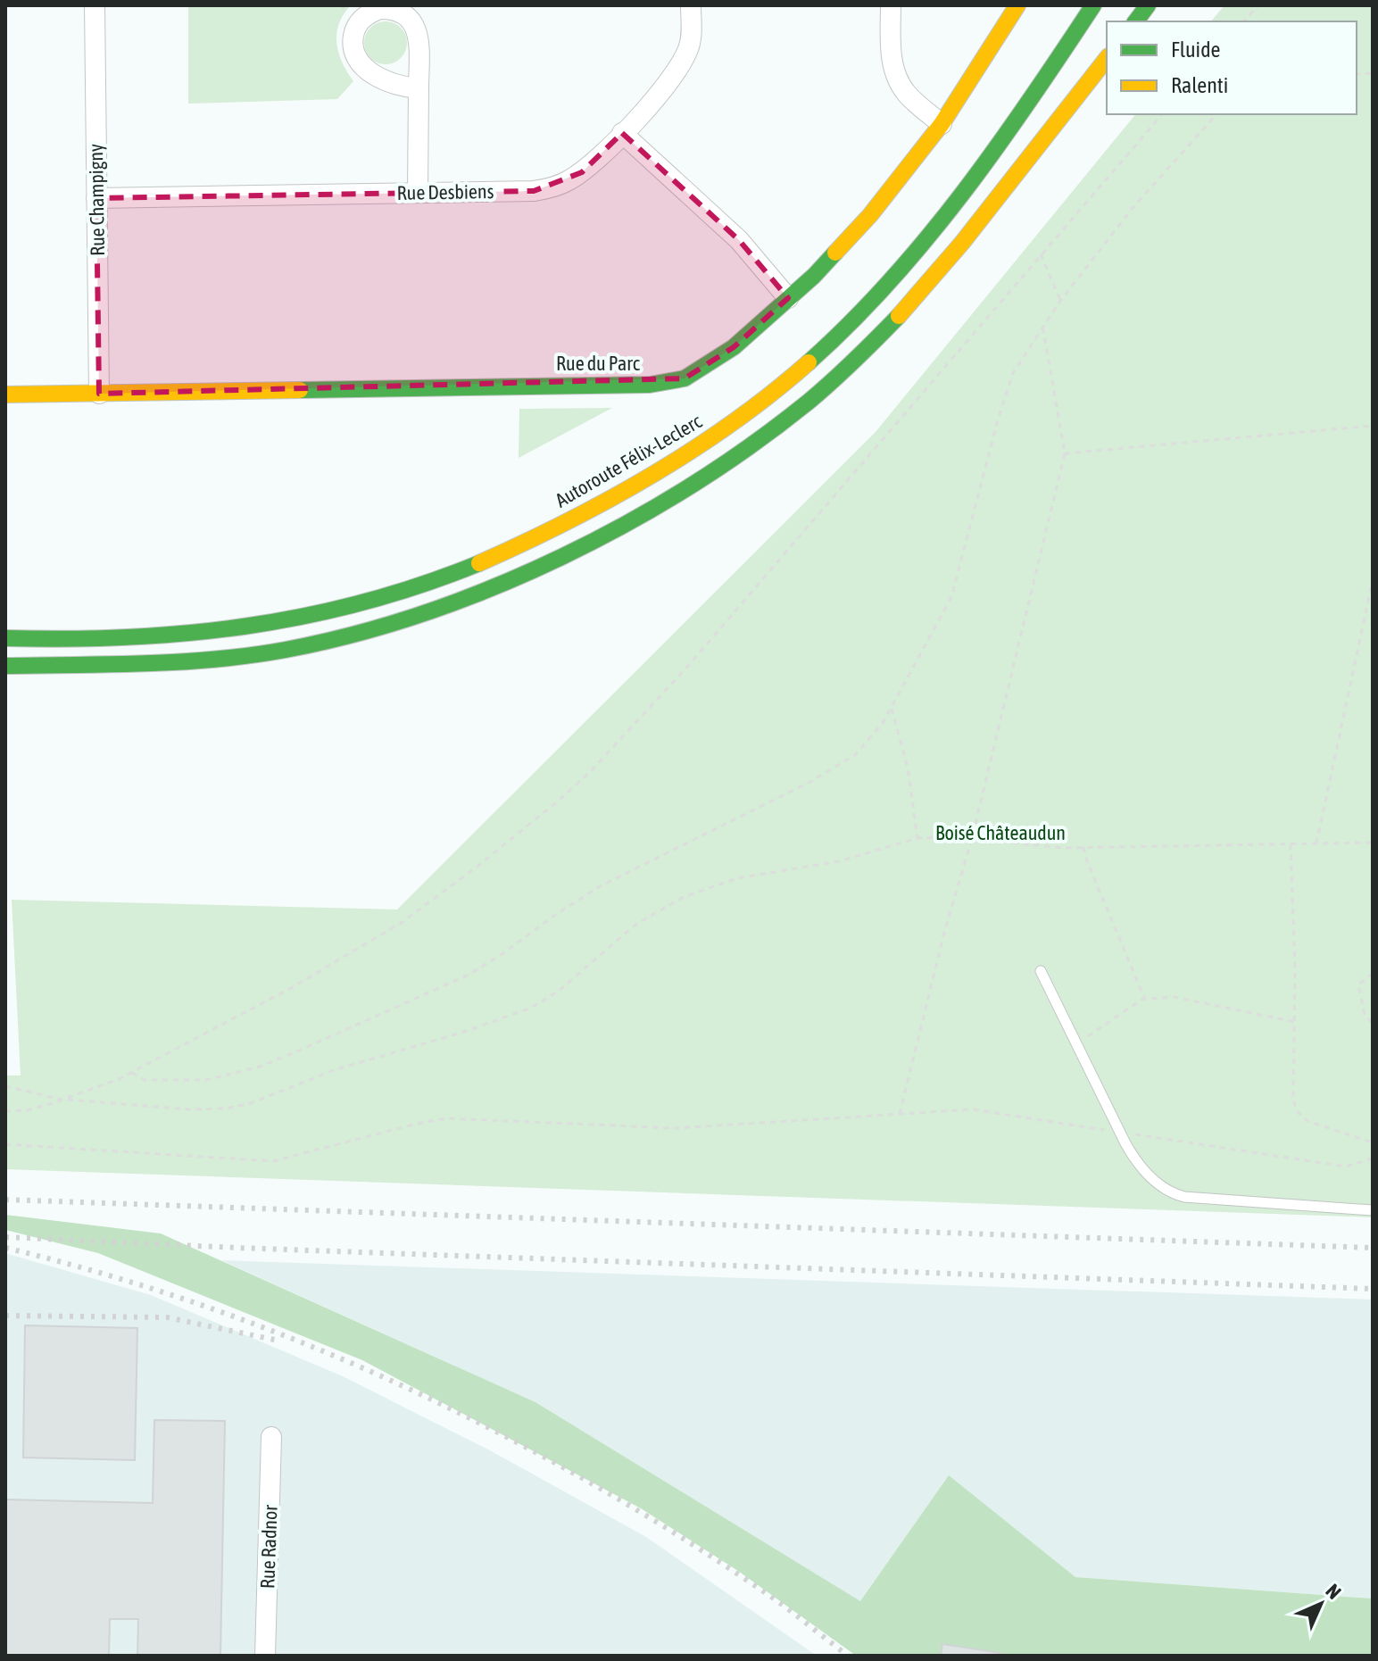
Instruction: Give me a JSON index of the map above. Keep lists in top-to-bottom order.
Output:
{
  "streets": {
    "main road": ["Rue du Parc", "Autoroute Félix-Leclerc"],
    "street": ["Rue Desbiens", "Rue Champigny", "Rue Radnor"]
  },
  "crossings": [
    ["Rue Desbiens", "Rue Champigny"],
    ["Rue Champigny", "Rue du Parc"]
  ],
  "parks": ["Boisé Châteaudun"],
  "legend": ["Fluide", "Ralenti"],
  "north": "top right"
}
